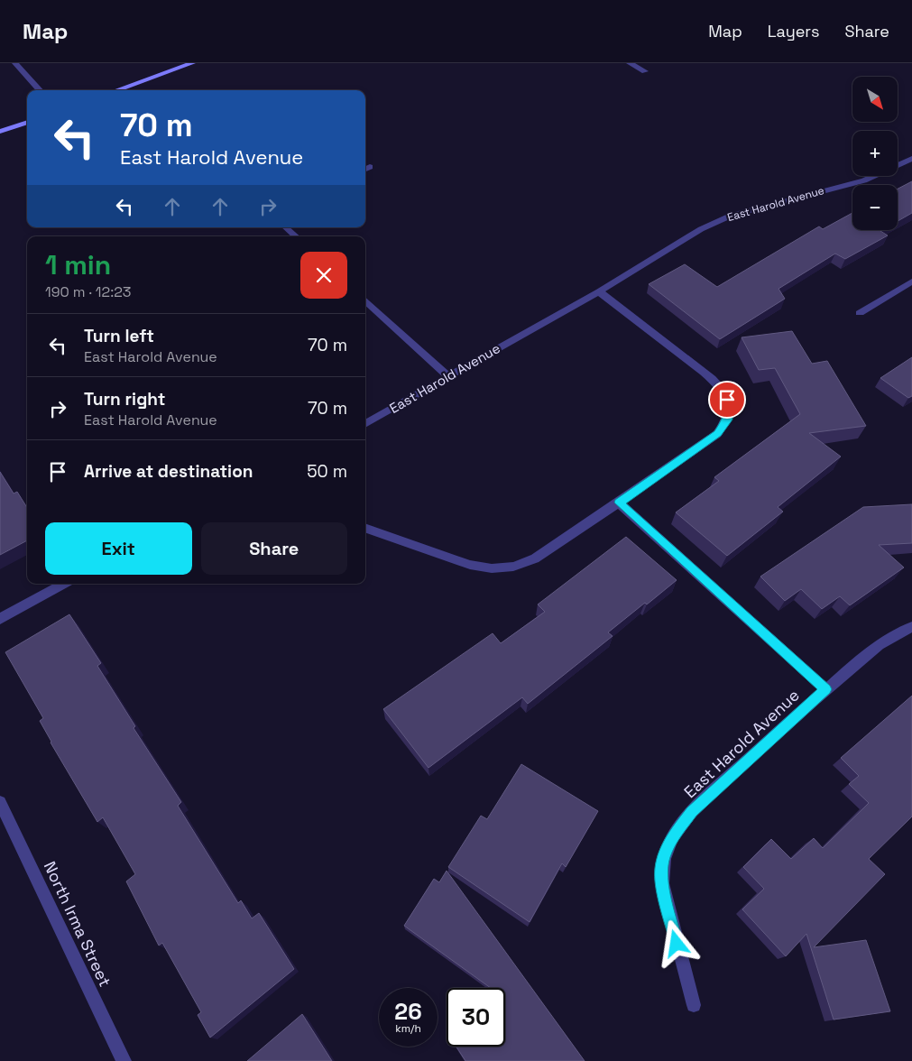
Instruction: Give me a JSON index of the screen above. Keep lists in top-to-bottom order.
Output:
{
  "streets": {
    "street": ["East Harold Avenue", "North Irma Street"]
  },
  "north": "bottom right",
  "page": {
    "header": "Map",
    "nav": ["Map", "Layers", "Share"],
    "map_buttons": ["+", "−"],
    "turn": ["70 m", "East Harold Avenue"],
    "heading": ["1 min", "190 m · 12:23"],
    "list": [
      {
        "name": "Turn left",
        "note": "East Harold Avenue",
        "value": "70 m"
      },
      {
        "name": "Turn right",
        "note": "East Harold Avenue",
        "value": "70 m"
      },
      {
        "name": "Arrive at destination",
        "value": "50 m"
      }
    ],
    "buttons": ["Exit", "Share"],
    "speed": "26 km/h",
    "limit": "30"
  }
}
